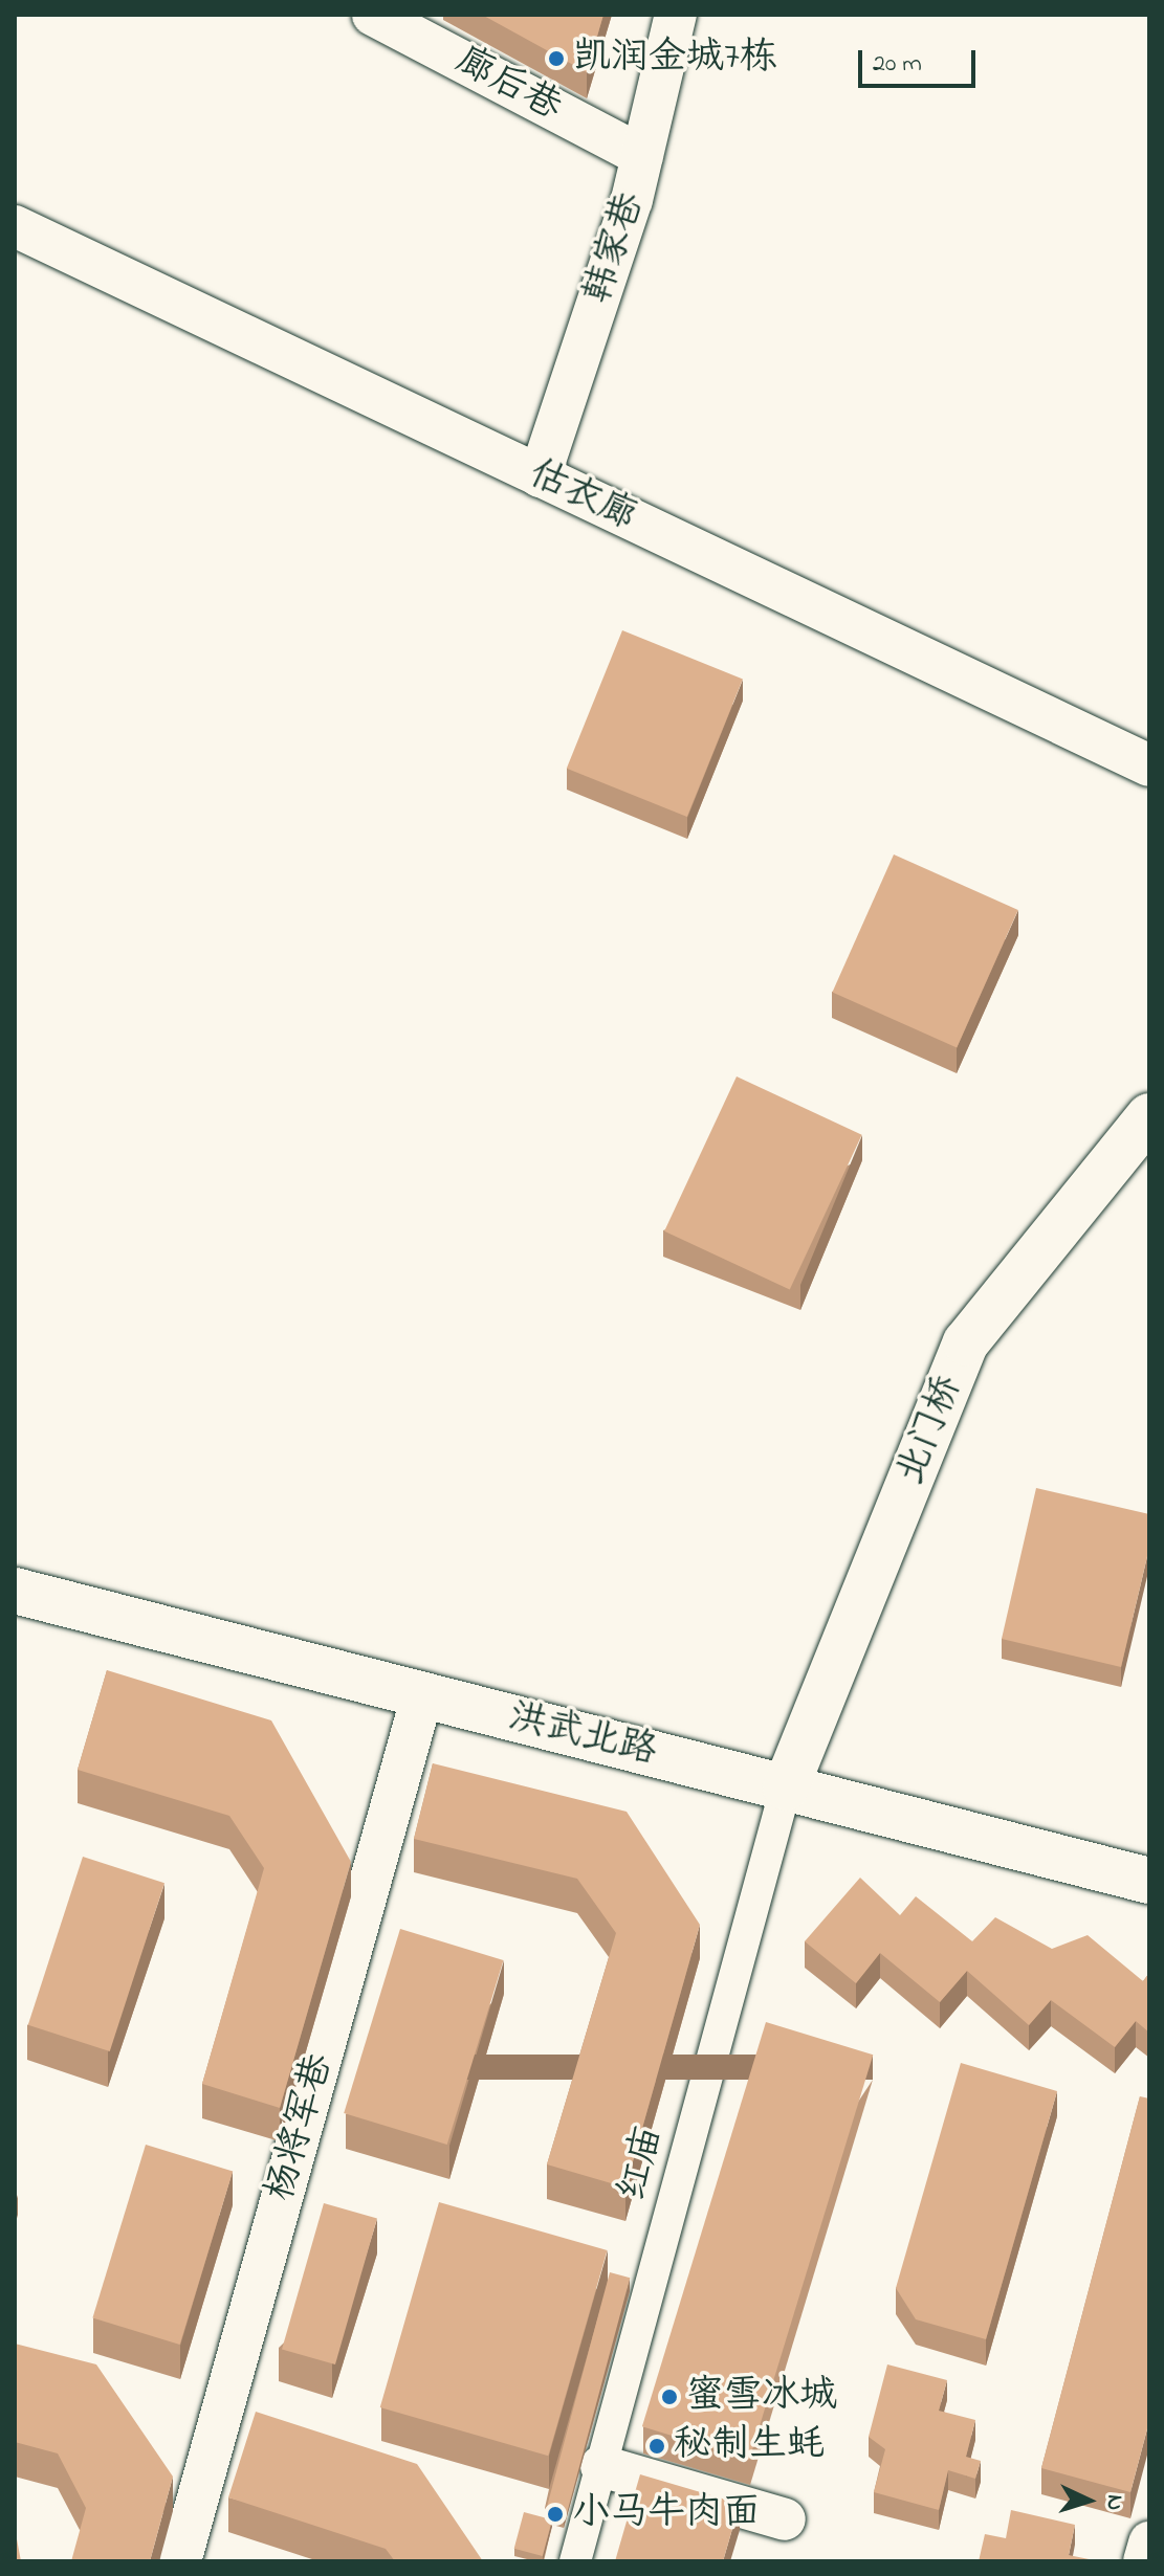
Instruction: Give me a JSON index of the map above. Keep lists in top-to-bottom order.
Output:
{
  "streets": {
    "main road": ["北门桥", "洪武北路"],
    "street": [
      "廊后巷",
      "韩家巷",
      "估衣廊",
      "杨将军巷",
      "红庙"
    ]
  },
  "crossings": [
    ["廊后巷", "韩家巷"],
    ["韩家巷", "估衣廊"],
    ["北门桥", "洪武北路"],
    ["北门桥", "红庙"],
    ["洪武北路", "杨将军巷"],
    ["洪武北路", "红庙"]
  ],
  "places": [
    "凯润金城7栋",
    "蜜雪冰城",
    "秘制生蚝",
    "小马牛肉面"
  ],
  "scale_bar": "20 m",
  "north": "right"
}
